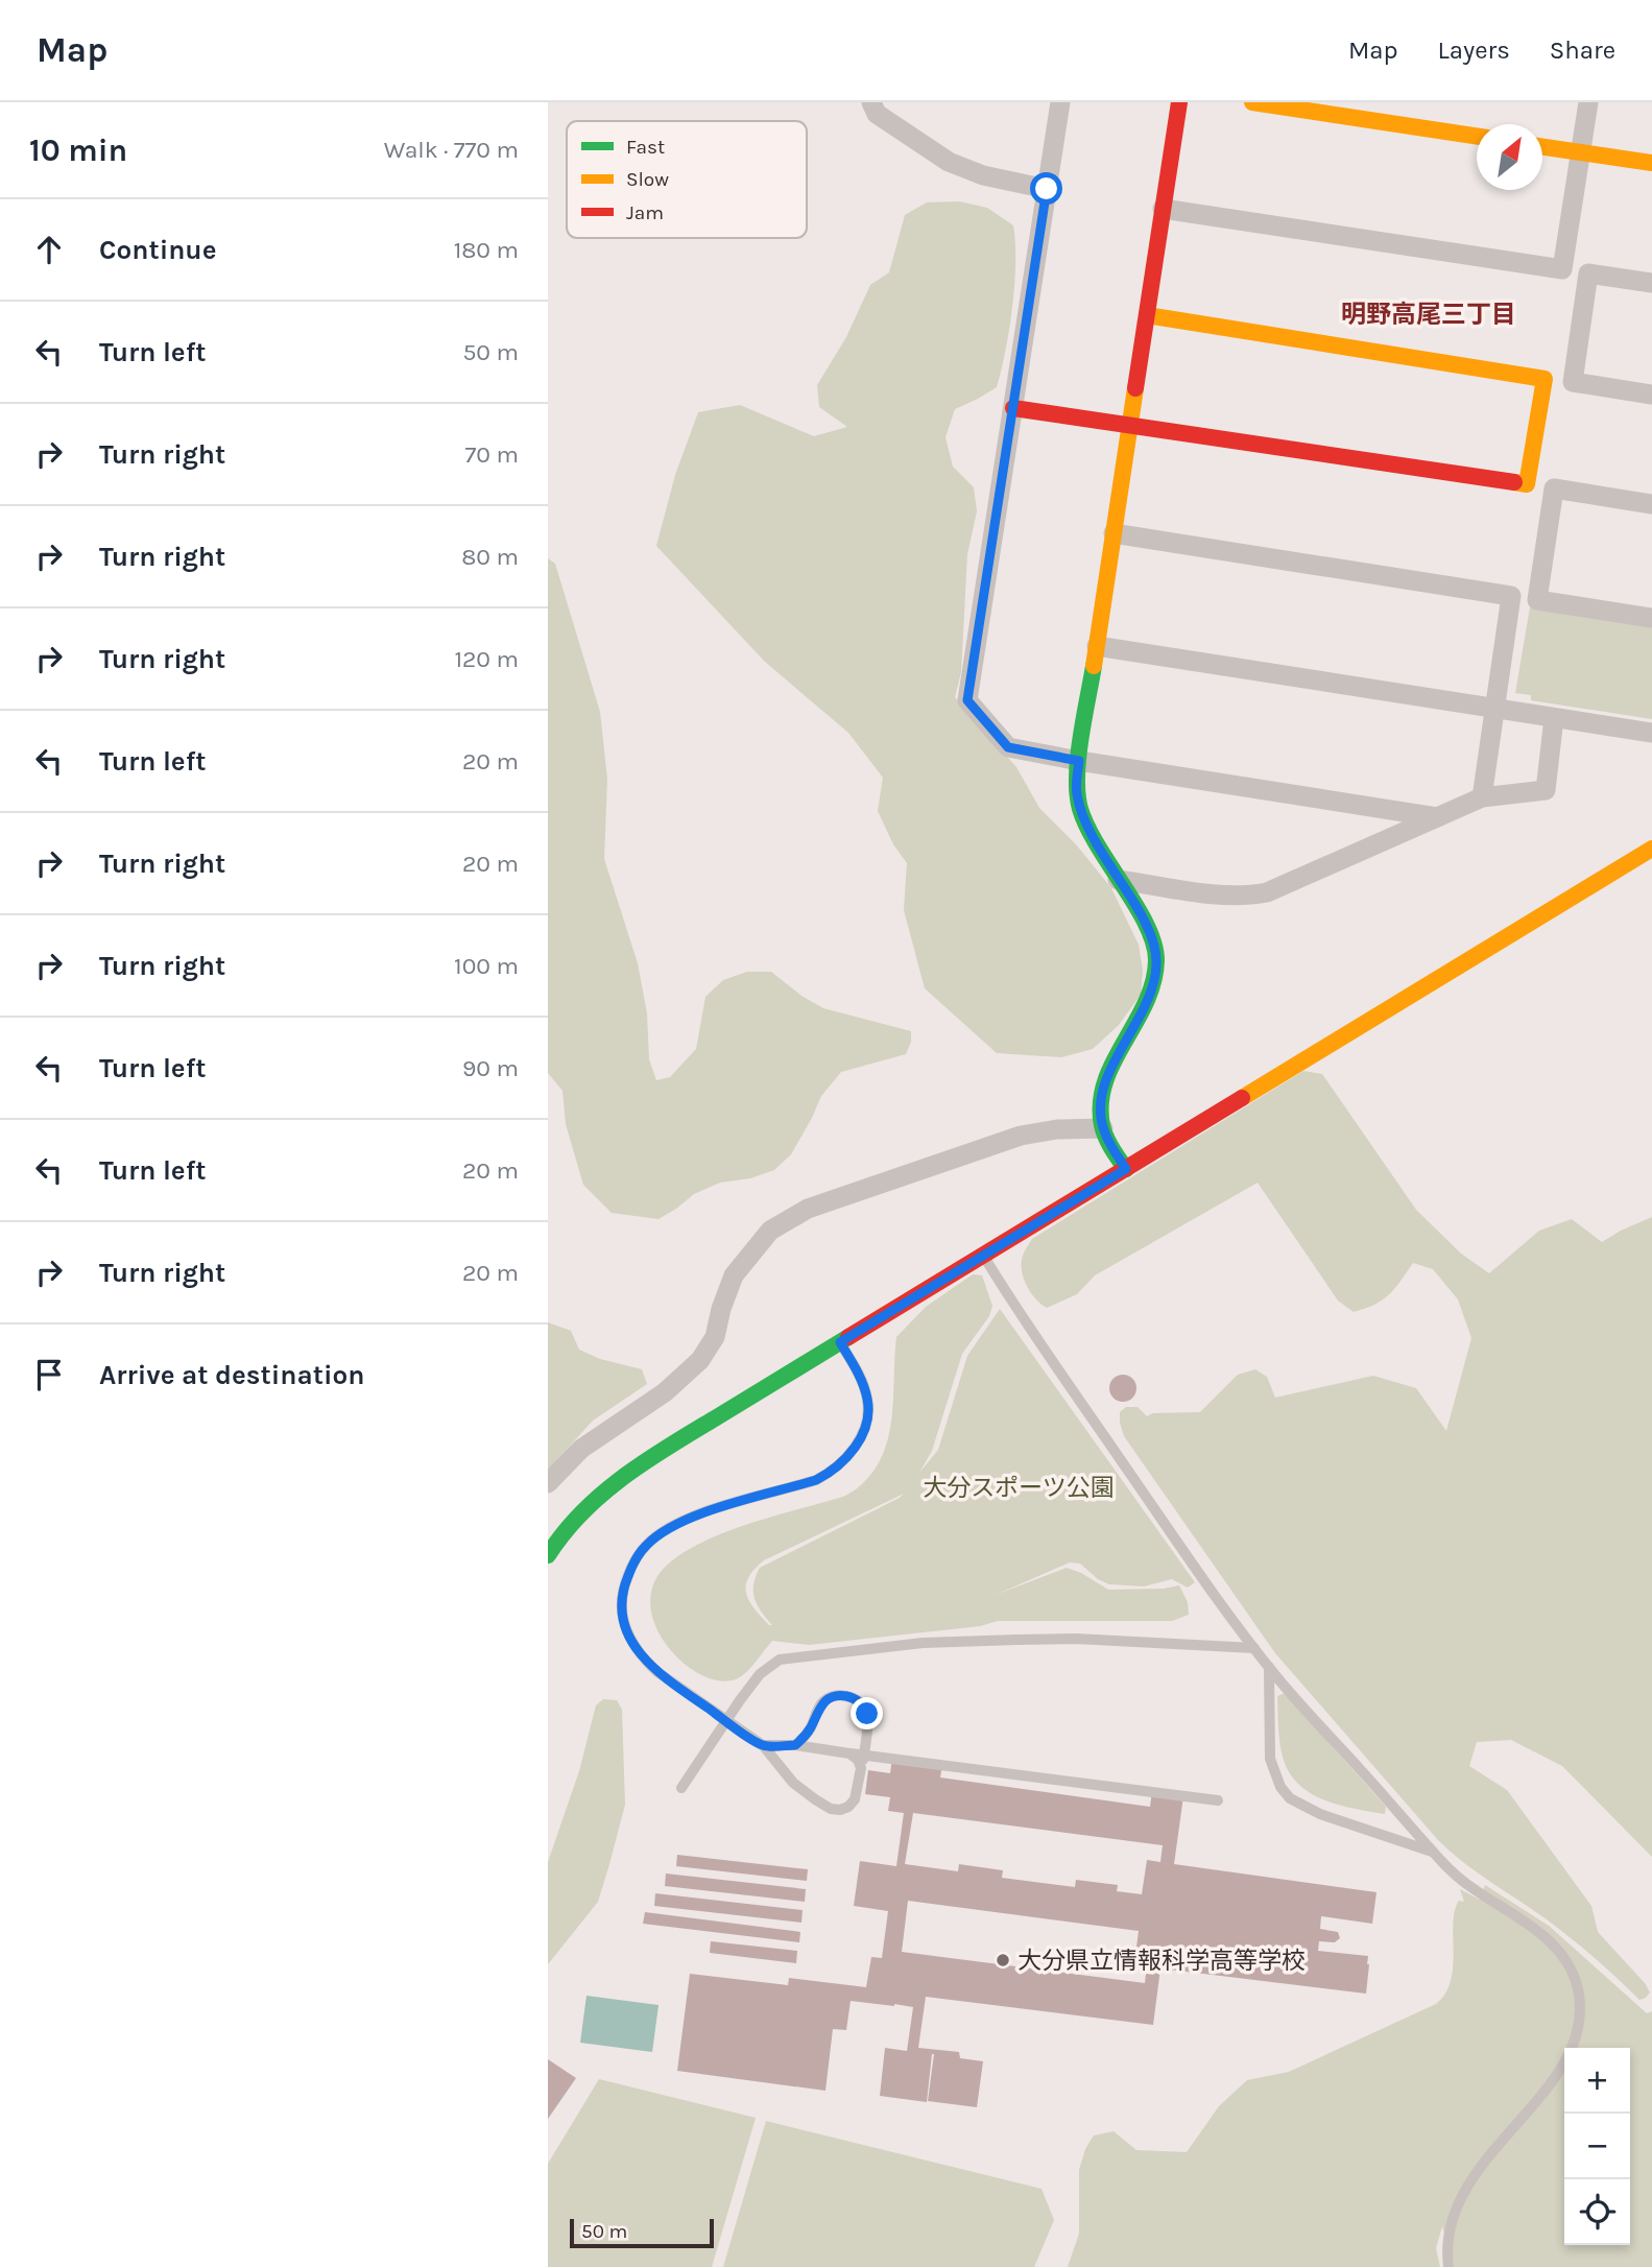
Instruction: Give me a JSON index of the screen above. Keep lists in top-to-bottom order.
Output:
{
  "districts": ["明野高尾三丁目"],
  "parks": ["大分スポーツ公園"],
  "places": ["大分県立情報科学高等学校"],
  "legend": ["Fast", "Slow", "Jam"],
  "scale_bar": "50 m",
  "north": "top right",
  "page": {
    "header": "Map",
    "nav": ["Map", "Layers", "Share"],
    "heading": ["10 min", "Walk · 770 m"],
    "list": [
      ["Continue", "180 m"],
      ["Turn left", "50 m"],
      ["Turn right", "70 m"],
      ["Turn right", "80 m"],
      ["Turn right", "120 m"],
      ["Turn left", "20 m"],
      ["Turn right", "20 m"],
      ["Turn right", "100 m"],
      ["Turn left", "90 m"],
      ["Turn left", "20 m"],
      ["Turn right", "20 m"],
      "Arrive at destination"
    ],
    "map_buttons": ["+", "−"],
    "scale": "50 m"
  }
}
